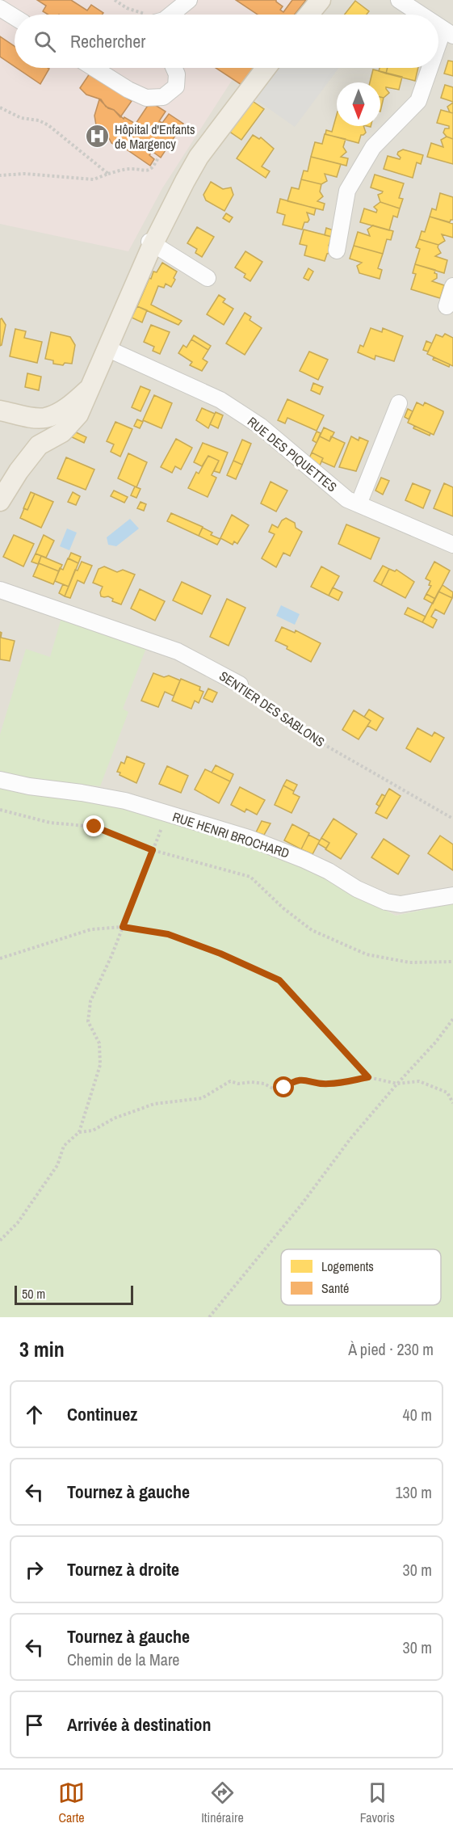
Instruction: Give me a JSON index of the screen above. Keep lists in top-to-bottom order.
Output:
{
  "streets": {
    "street": ["RUE DES PIQUETTES", "SENTIER DES SABLONS", "RUE HENRI BROCHARD"]
  },
  "places": {
    "hospital": ["Hôpital d'Enfants de Margency"]
  },
  "legend": ["Logements", "Santé"],
  "scale_bar": "50 m",
  "north": "bottom",
  "page": {
    "search": "Rechercher",
    "scale": "50 m",
    "heading": ["3 min", "À pied · 230 m"],
    "list": [
      ["Continuez", "40 m"],
      ["Tournez à gauche", "130 m"],
      ["Tournez à droite", "30 m"],
      ["Tournez à gauche", "Chemin de la Mare", "30 m"],
      "Arrivée à destination"
    ],
    "nav": ["Carte", "Itinéraire", "Favoris"]
  }
}
